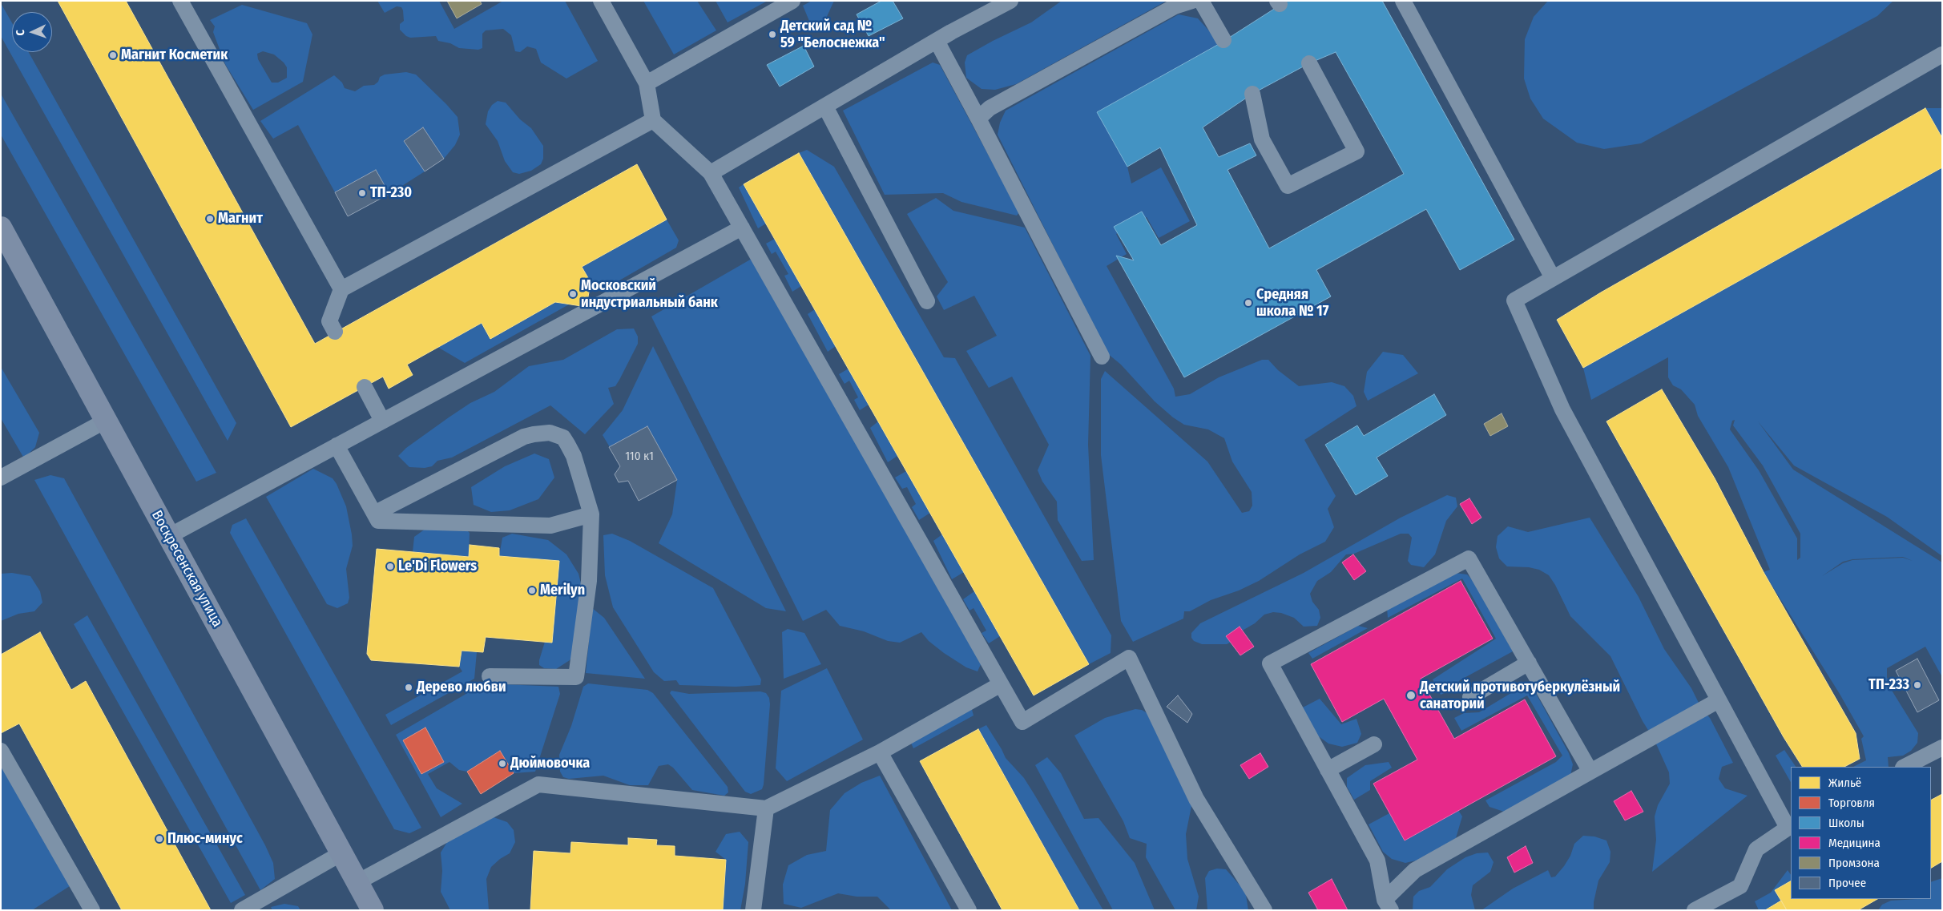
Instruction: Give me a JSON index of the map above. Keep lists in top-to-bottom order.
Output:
{
  "streets": {
    "main road": ["Воскресенская улица"]
  },
  "places": [
    "Детский сад № 59 \"Белоснежка\"",
    "Магнит Косметик",
    "ТП-230",
    "Магнит",
    "Московский индустриальный банк",
    "Средняя школа № 17",
    "Le'Di Flowers",
    "Merilyn",
    "ТП-233",
    "Дерево любви",
    "Детский противотуберкулёзный санаторий",
    "Дюймовочка",
    "Плюс-минус"
  ],
  "house_numbers": ["110 к1"],
  "legend": [
    "Жильё",
    "Торговля",
    "Школы",
    "Медицина",
    "Промзона",
    "Прочее"
  ],
  "north": "left"
}
